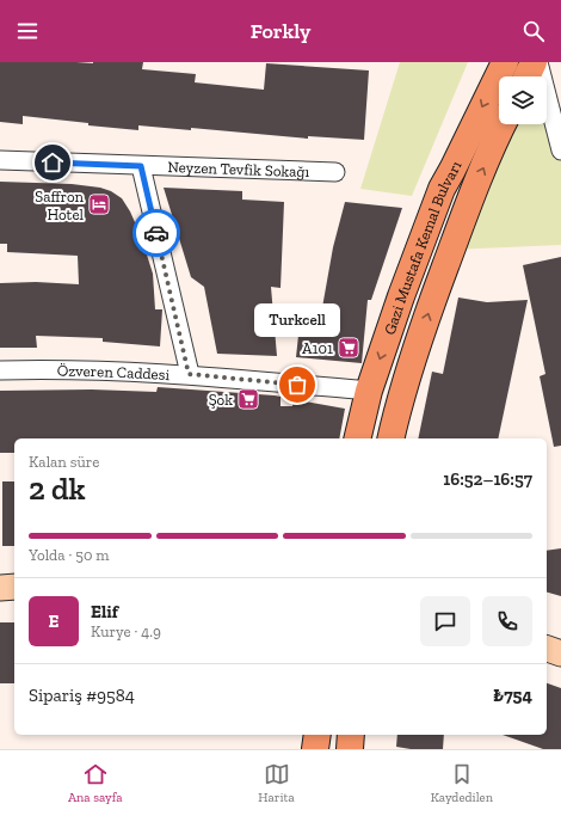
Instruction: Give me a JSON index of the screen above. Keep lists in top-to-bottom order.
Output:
{
  "streets": {
    "main road": ["Gazi Mustafa Kemal Bulvarı"],
    "street": ["Neyzen Tevfik Sokağı", "Özveren Caddesi"]
  },
  "crossings": [
    ["Gazi Mustafa Kemal Bulvarı", "Özveren Caddesi"]
  ],
  "places": {
    "hotel": ["Saffron Hotel"],
    "supermarket": ["A101", "Şok"],
    "other": ["Turkcell"]
  },
  "page": {
    "header": "Forkly",
    "bubble": "Turkcell",
    "heading": ["2 dk", "Kalan süre", "16:52–16:57"],
    "panel": [
      "Elif",
      "Kurye · 4.9",
      "Sipariş #9584",
      "₺754"
    ],
    "bar": "Yolda · 50 m",
    "round": "E",
    "tabs": ["Ana sayfa", "Harita", "Kaydedilen"]
  }
}
